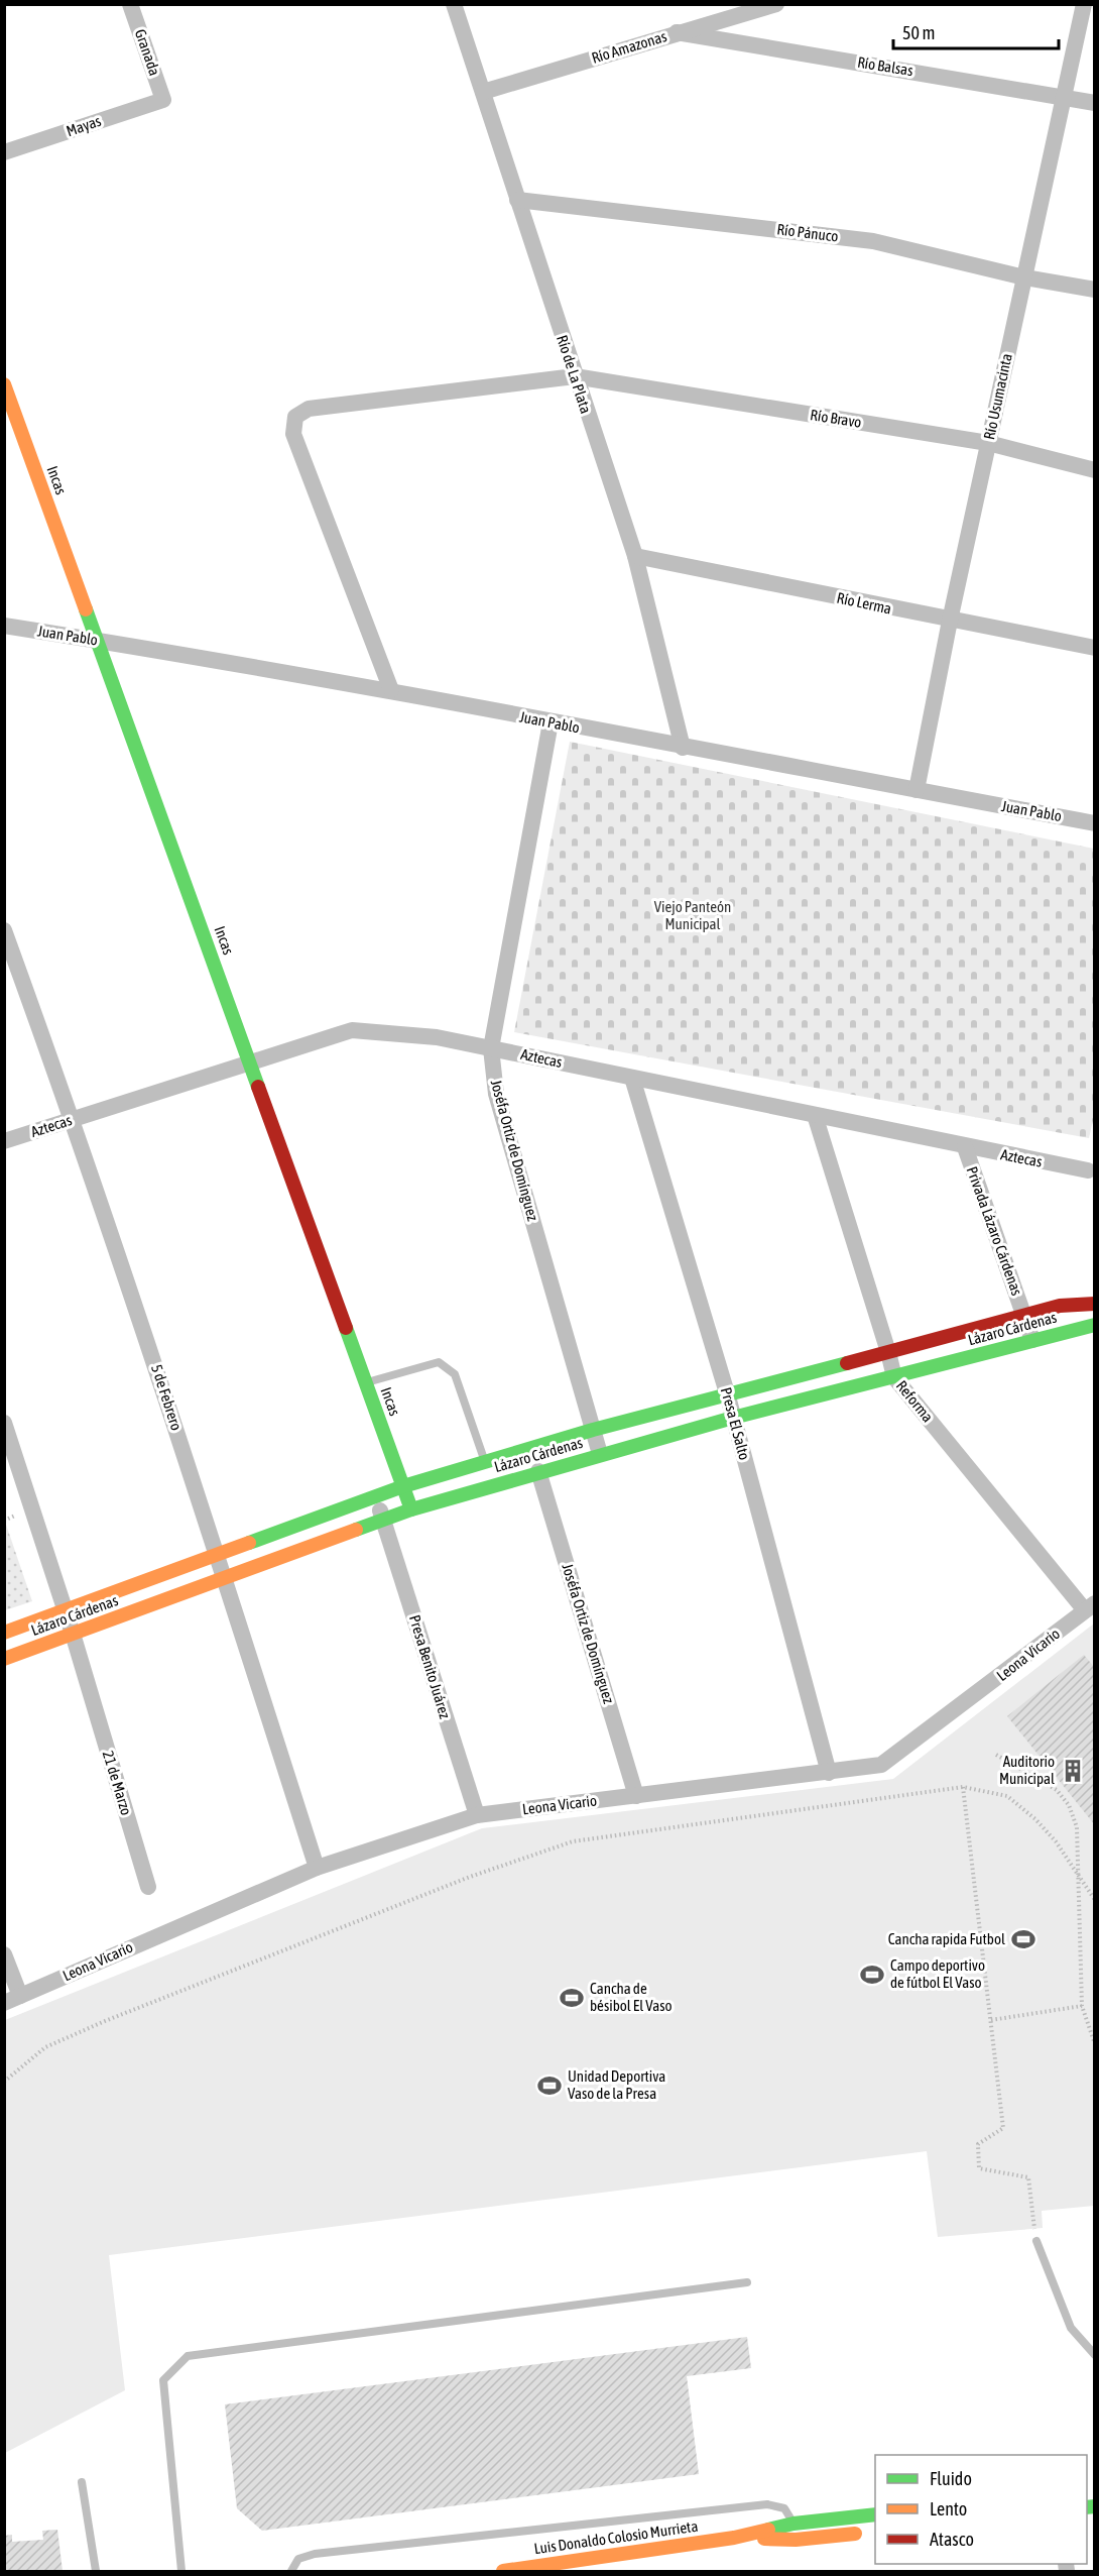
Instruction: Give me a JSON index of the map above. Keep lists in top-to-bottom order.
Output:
{
  "streets": {
    "street": [
      "Río Amazonas",
      "Granada",
      "Río Balsas",
      "Mayas",
      "Río Pánuco",
      "Río de La Plata",
      "Río Usumacinta",
      "Río Bravo",
      "Incas",
      "Río Lerma",
      "Juan Pablo",
      "Aztecas",
      "Joséfa Ortiz de Domínguez",
      "Privada Lázaro Cárdenas",
      "Lázaro Cárdenas",
      "5 de Febrero",
      "Reforma",
      "Presa El Salto",
      "Leona Vicario",
      "Presa Benito Juárez",
      "21 de Marzo",
      "Luis Donaldo Colosio Murrieta"
    ]
  },
  "crossings": [
    ["Río Amazonas", "Río Balsas"],
    ["Río Amazonas", "Río de La Plata"],
    ["Granada", "Mayas"],
    ["Río Balsas", "Río Usumacinta"],
    ["Río Pánuco", "Río de La Plata"],
    ["Río Pánuco", "Río Usumacinta"],
    ["Río de La Plata", "Río Bravo"],
    ["Río de La Plata", "Río Lerma"],
    ["Río de La Plata", "Juan Pablo"],
    ["Río Usumacinta", "Río Bravo"],
    ["Río Usumacinta", "Río Lerma"],
    ["Río Usumacinta", "Juan Pablo"],
    ["Río Bravo", "Juan Pablo"],
    ["Incas", "Juan Pablo"],
    ["Incas", "Aztecas"],
    ["Incas", "Lázaro Cárdenas"],
    ["Juan Pablo", "Joséfa Ortiz de Domínguez"],
    ["Aztecas", "Joséfa Ortiz de Domínguez"],
    ["Aztecas", "Privada Lázaro Cárdenas"],
    ["Aztecas", "5 de Febrero"],
    ["Aztecas", "Reforma"],
    ["Aztecas", "Presa El Salto"],
    ["Joséfa Ortiz de Domínguez", "Lázaro Cárdenas"],
    ["Joséfa Ortiz de Domínguez", "Leona Vicario"],
    ["Privada Lázaro Cárdenas", "Lázaro Cárdenas"],
    ["Lázaro Cárdenas", "5 de Febrero"],
    ["Lázaro Cárdenas", "Reforma"],
    ["Lázaro Cárdenas", "Presa El Salto"],
    ["Lázaro Cárdenas", "Presa Benito Juárez"],
    ["Lázaro Cárdenas", "21 de Marzo"],
    ["5 de Febrero", "Leona Vicario"],
    ["Reforma", "Leona Vicario"],
    ["Presa El Salto", "Leona Vicario"],
    ["Leona Vicario", "Presa Benito Juárez"]
  ],
  "parks": ["Viejo Panteón Municipal"],
  "places": {
    "building": ["Auditorio Municipal"],
    "sports": [
      "Cancha rapida Futbol",
      "Campo deportivo de fútbol El Vaso",
      "Cancha de bésibol El Vaso",
      "Unidad Deportiva Vaso de la Presa"
    ]
  },
  "legend": ["Fluido", "Lento", "Atasco"],
  "scale_bar": "50 m"
}
